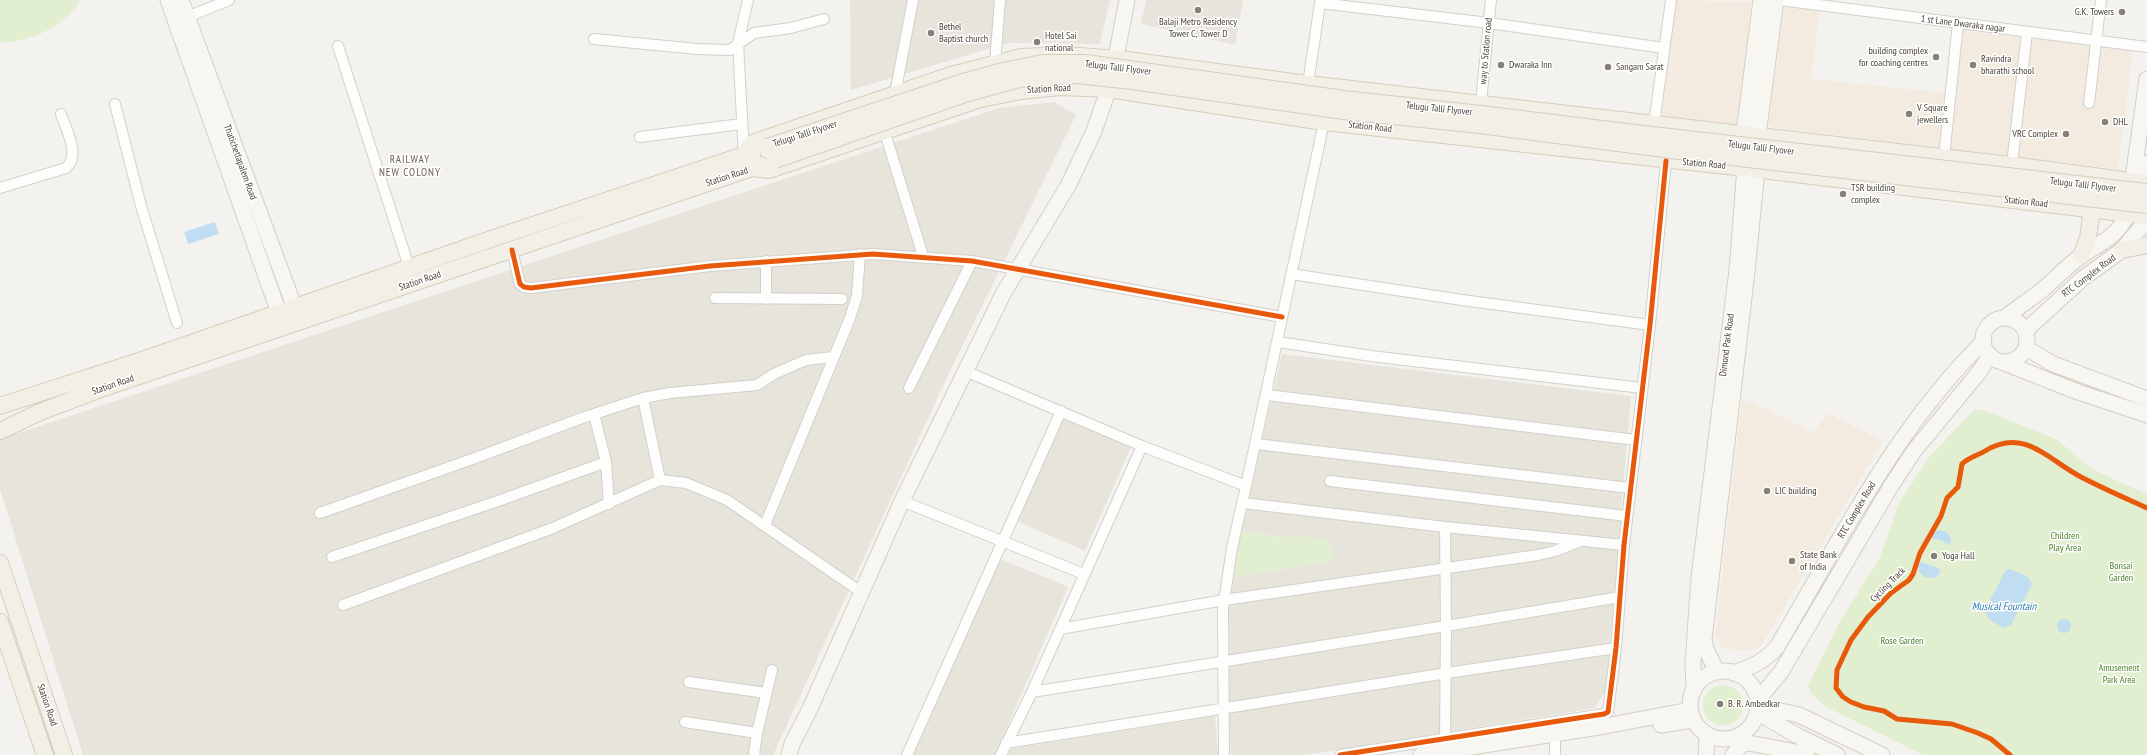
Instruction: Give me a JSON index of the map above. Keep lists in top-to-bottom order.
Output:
{
  "streets": {
    "main road": [
      "Telugu Talli Flyover",
      "Station Road",
      "Thatichetlapalem Road",
      "RTC Complex Road",
      "Dimond Park Road"
    ],
    "street": ["1 st Lane Dwaraka nagar", "way to Station road"],
    "cycle path": ["Cycling Track"]
  },
  "crossings": [
    ["Telugu Talli Flyover", "Station Road"],
    ["Telugu Talli Flyover", "RTC Complex Road"],
    ["Station Road", "Thatichetlapalem Road"],
    ["Station Road", "RTC Complex Road"],
    ["Station Road", "Dimond Park Road"],
    ["RTC Complex Road", "Dimond Park Road"]
  ],
  "districts": ["RAILWAY NEW COLONY"],
  "water": ["Musical Fountain"],
  "parks": [
    "Children Play Area",
    "Bonsai Garden",
    "Rose Garden",
    "Amusement Park Area"
  ],
  "places": [
    "Balaji Metro Residency Tower C, Tower D",
    "G.K. Towers",
    "Bethel Baptist church",
    "Hotel Sai national",
    "building complex for coaching centres",
    "Dwaraka Inn",
    "Ravindra bharathi school",
    "Sangam Sarat",
    "V Square jewellers",
    "DHL",
    "VRC Complex",
    "TSR building complex",
    "LIC building",
    "Yoga Hall",
    "State Bank of India",
    "B. R. Ambedkar"
  ]
}
